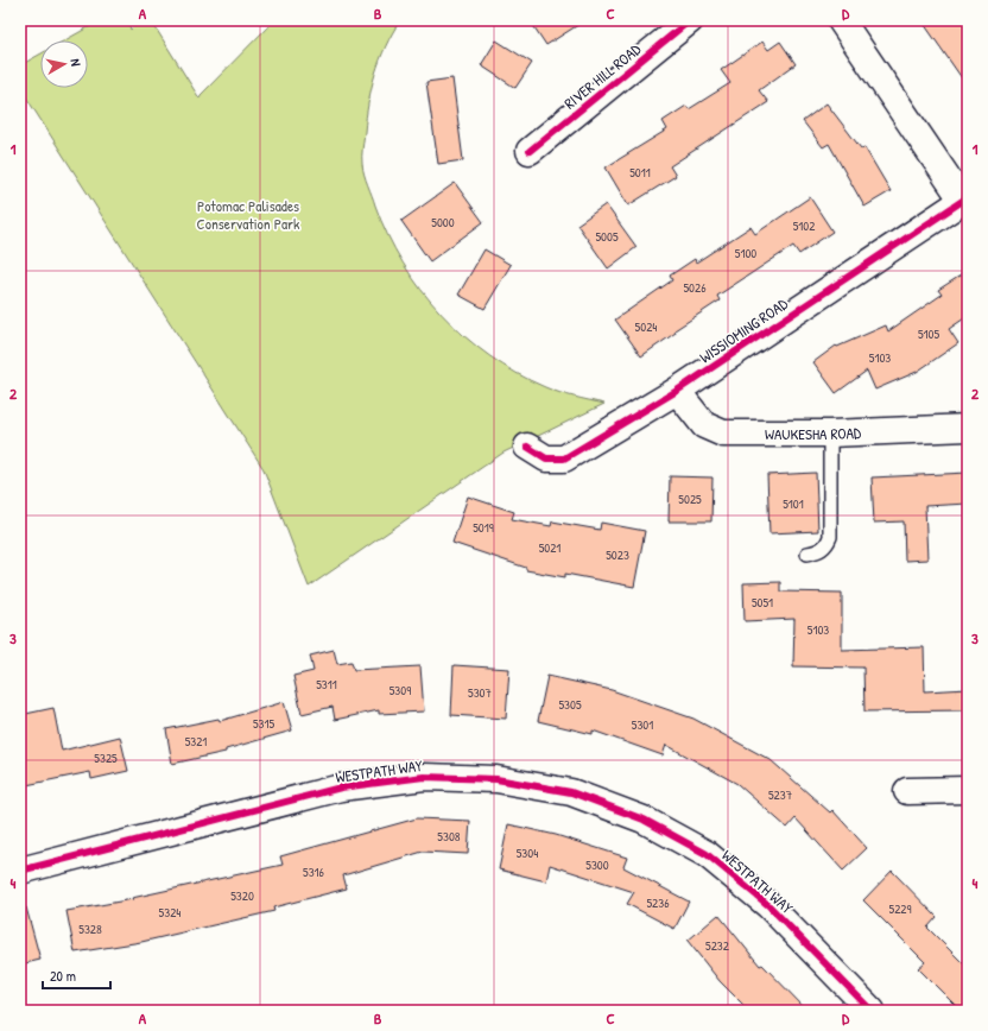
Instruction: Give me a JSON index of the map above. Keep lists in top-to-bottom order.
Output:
{
  "streets": {
    "street": [
      "RIVER HILL ROAD",
      "WISSIOMING ROAD",
      "WAUKESHA ROAD",
      "WESTPATH WAY"
    ]
  },
  "crossings": [
    ["WISSIOMING ROAD", "WAUKESHA ROAD"]
  ],
  "parks": ["Potomac Palisades Conservation Park"],
  "house_numbers": [
    "5011",
    "5000",
    "5102",
    "5005",
    "5100",
    "5026",
    "5024",
    "5105",
    "5103",
    "5025",
    "5101",
    "5019",
    "5021",
    "5023",
    "5051",
    "5103",
    "5311",
    "5309",
    "5307",
    "5305",
    "5315",
    "5301",
    "5321",
    "5325",
    "5237",
    "5308",
    "5304",
    "5300",
    "5316",
    "5320",
    "5236",
    "5229",
    "5324",
    "5328",
    "5232"
  ],
  "scale_bar": "20 m",
  "north": "right",
  "grid": {
    "columns": [
      "A",
      "B",
      "C",
      "D"
    ],
    "rows": [
      "1",
      "2",
      "3",
      "4"
    ]
  }
}
